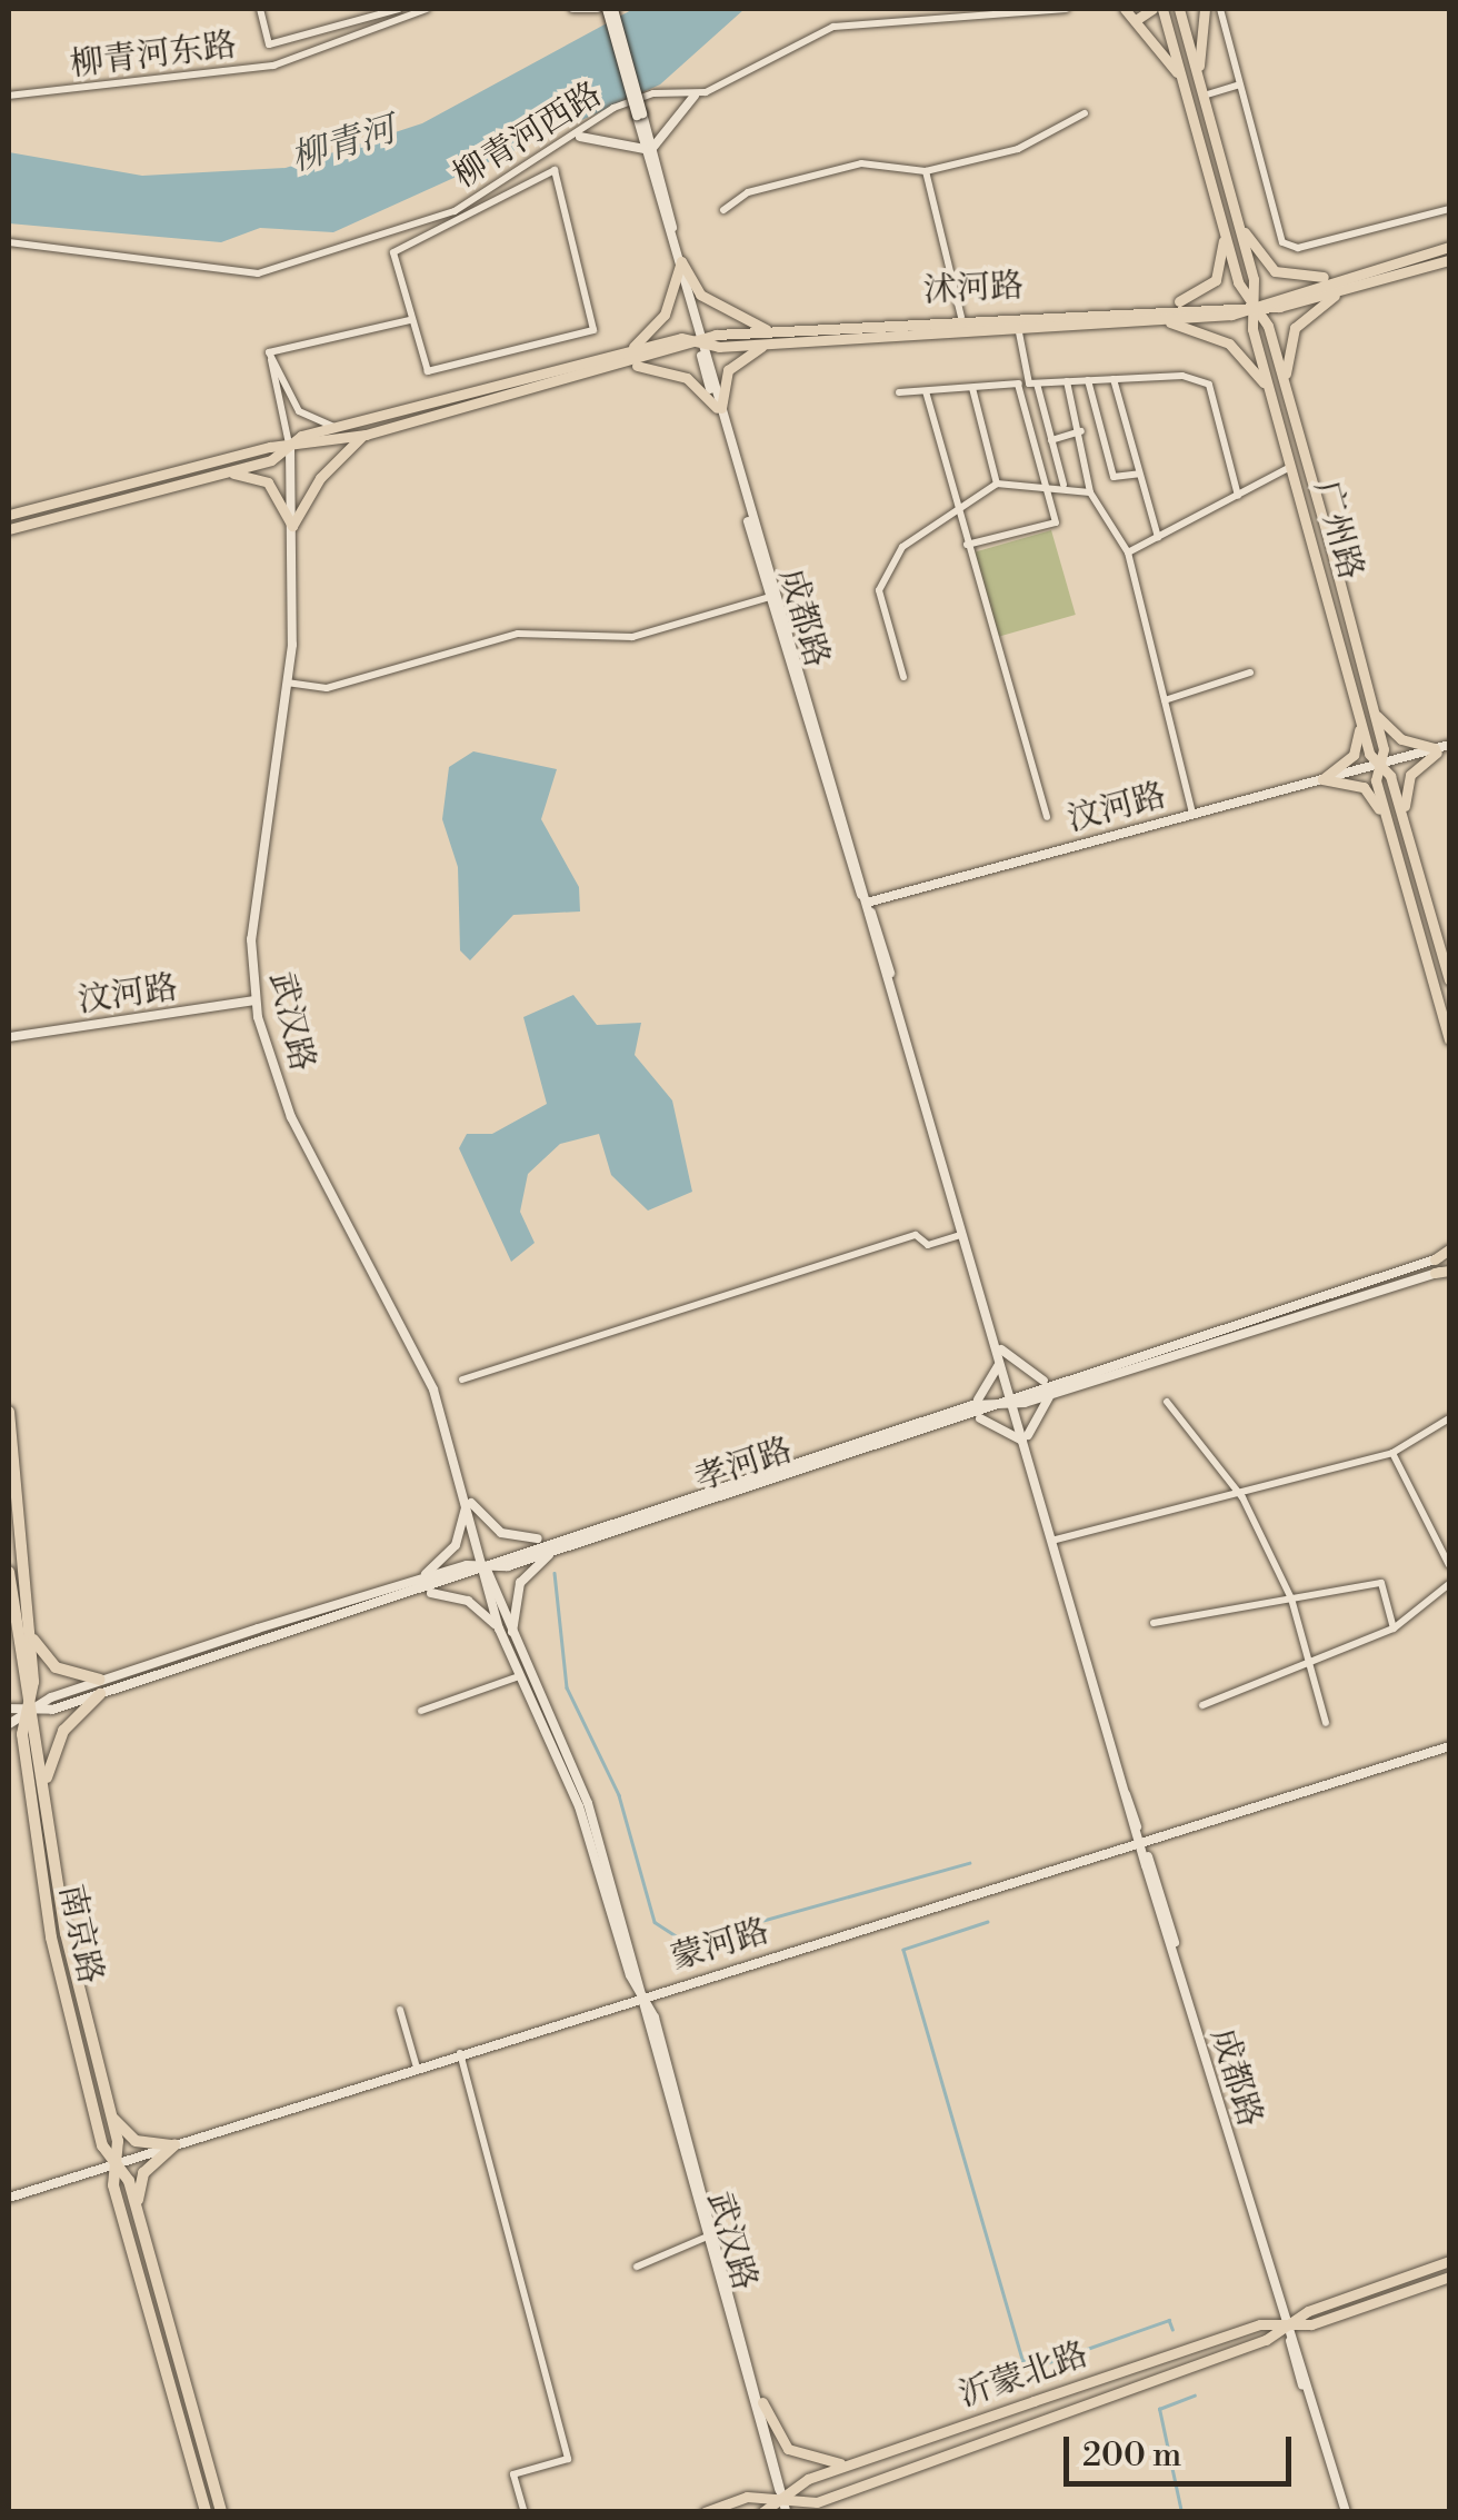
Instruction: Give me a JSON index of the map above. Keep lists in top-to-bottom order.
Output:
{
  "streets": {
    "highway": ["南京路"],
    "main road": ["沭河路", "广州路", "沂蒙北路"],
    "street": [
      "柳青河东路",
      "柳青河西路",
      "成都路",
      "汶河路",
      "武汉路",
      "孝河路",
      "蒙河路"
    ]
  },
  "crossings": [
    ["沭河路", "广州路"],
    ["沭河路", "成都路"],
    ["沭河路", "武汉路"],
    ["广州路", "汶河路"],
    ["成都路", "汶河路"],
    ["成都路", "孝河路"],
    ["成都路", "蒙河路"],
    ["成都路", "沂蒙北路"],
    ["汶河路", "武汉路"],
    ["武汉路", "孝河路"],
    ["武汉路", "蒙河路"],
    ["武汉路", "沂蒙北路"],
    ["孝河路", "南京路"],
    ["南京路", "蒙河路"]
  ],
  "water": ["柳青河"],
  "scale_bar": "200 m"
}
